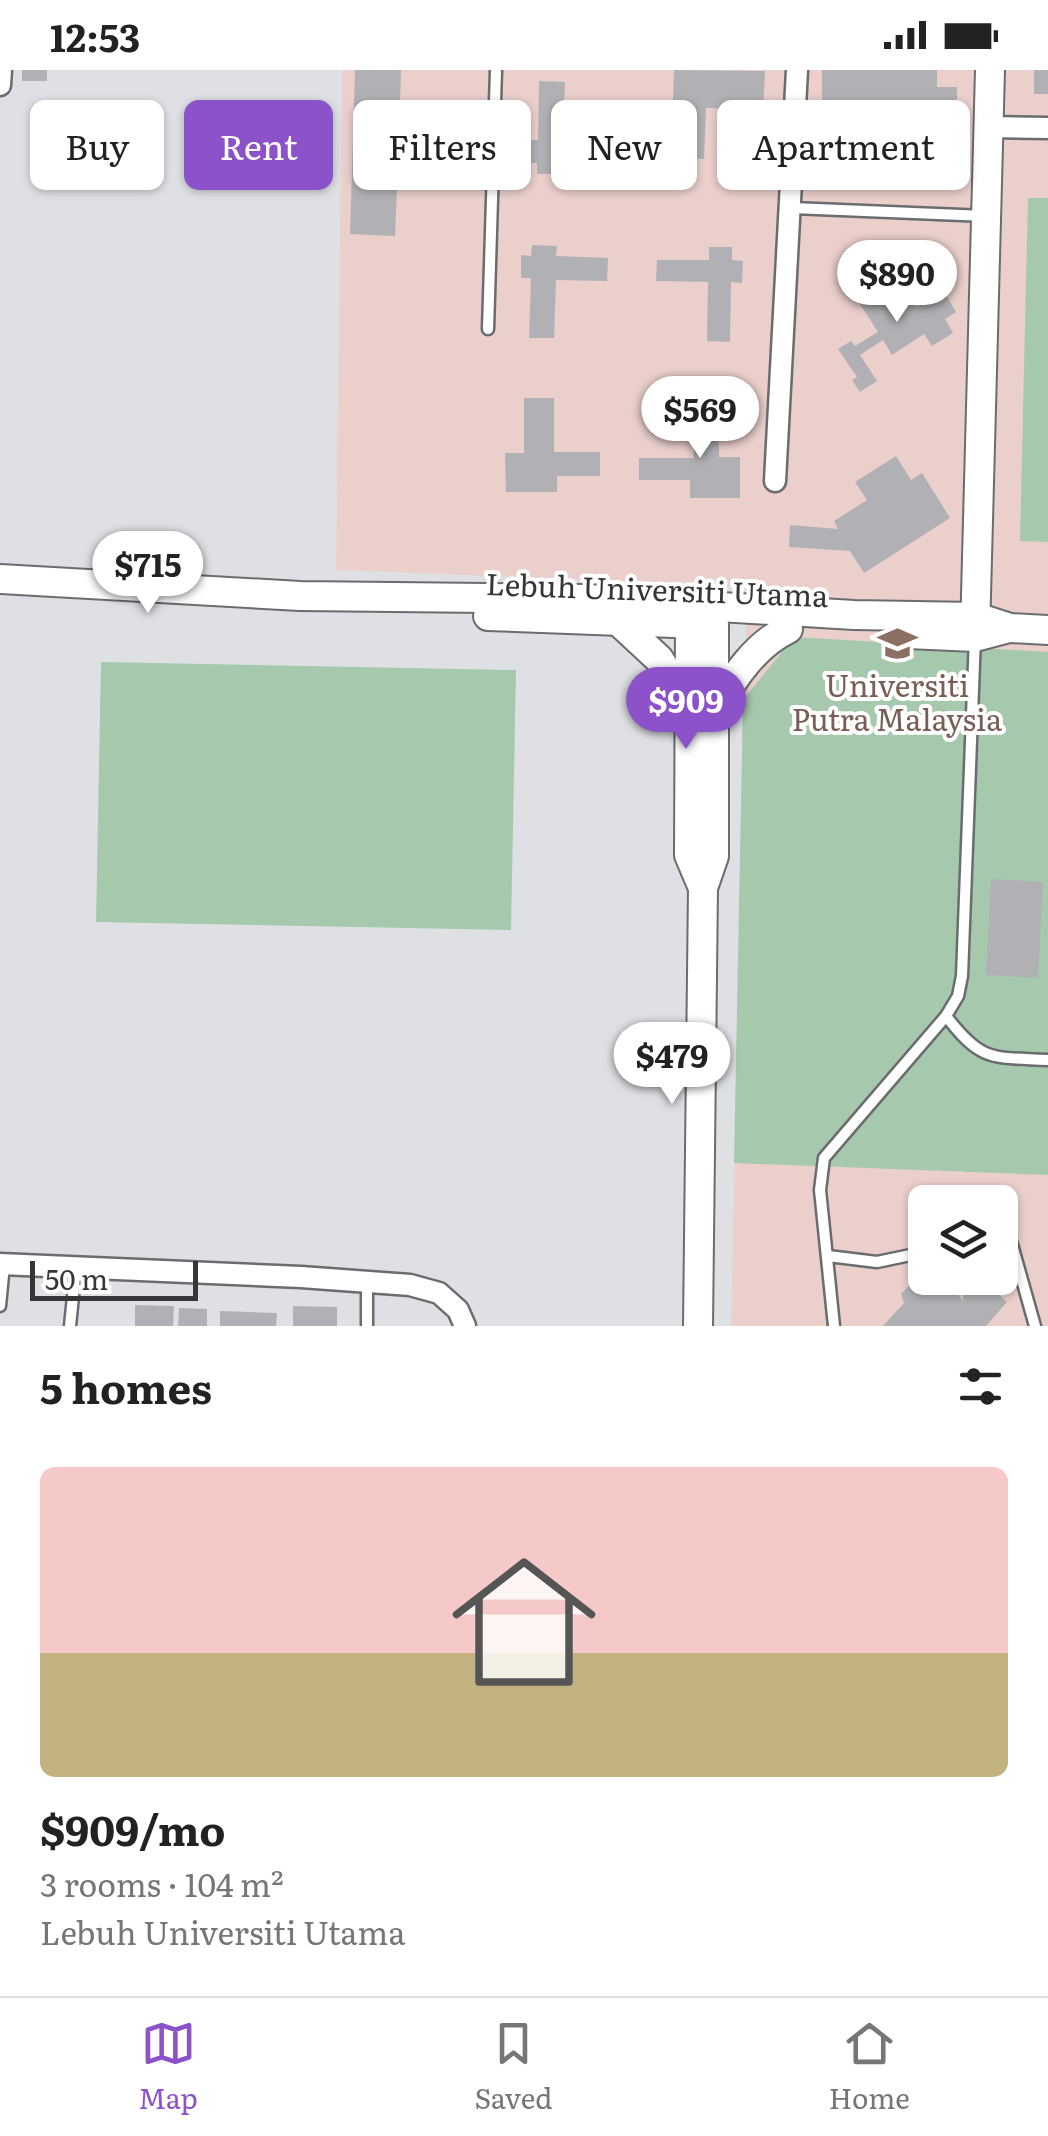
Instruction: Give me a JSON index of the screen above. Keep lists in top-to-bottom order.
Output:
{
  "streets": {
    "street": ["Lebuh Universiti Utama"]
  },
  "places": {
    "school or university": ["Universiti Putra Malaysia"]
  },
  "scale_bar": "50 m",
  "page": {
    "status": "12:53",
    "chip": [
      "Buy",
      "Rent",
      "Filters",
      "New",
      "Apartment"
    ],
    "price": [
      "$890",
      "$569",
      "$715",
      "$909",
      "$479"
    ],
    "scale": "50 m",
    "heading": "5 homes",
    "list": [
      {
        "name": "$909/mo",
        "note": "3 rooms · 104 m² · Lebuh Universiti Utama"
      }
    ],
    "tabs": ["Map", "Saved", "Home"]
  }
}
